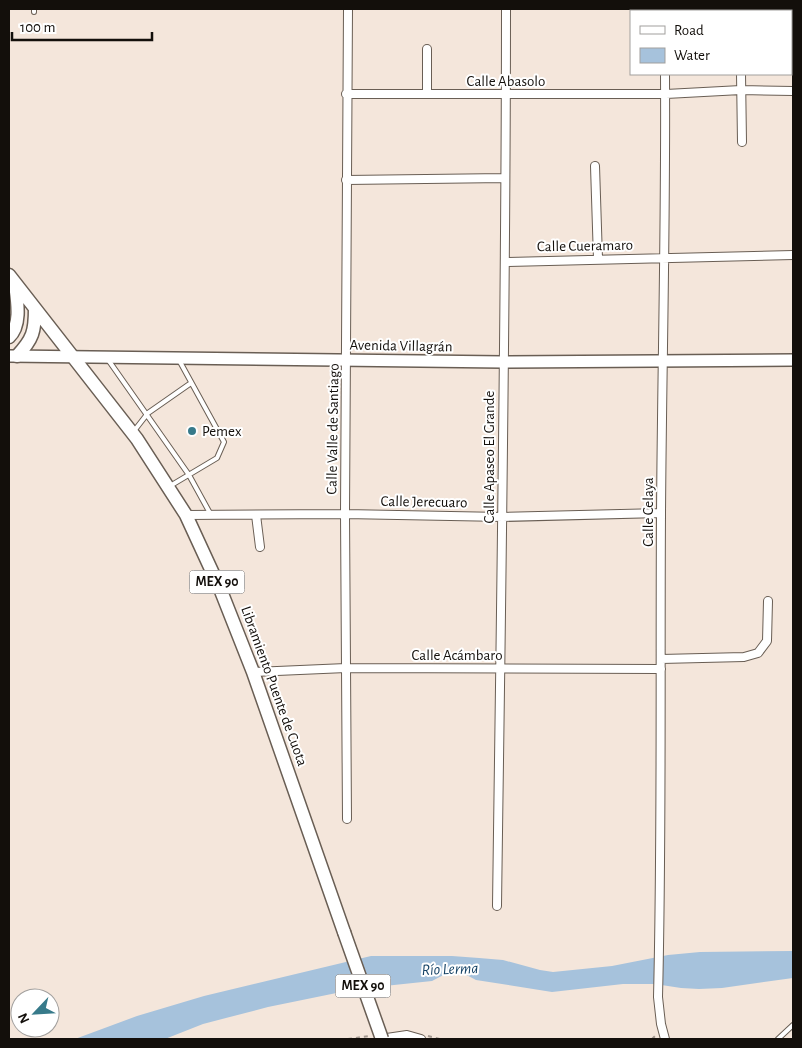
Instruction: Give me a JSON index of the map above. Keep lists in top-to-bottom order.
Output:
{
  "streets": {
    "main road": ["MEX 90", "Libramiento Puente de Cuota"],
    "street": [
      "Calle Abasolo",
      "Calle Cueramaro",
      "Avenida Villagrán",
      "Calle Valle de Santiago",
      "Calle Apaseo El Grande",
      "Calle Jerecuaro",
      "Calle Celaya",
      "Calle Acámbaro"
    ]
  },
  "crossings": [
    ["Calle Abasolo", "Calle Valle de Santiago"],
    ["Calle Abasolo", "Calle Apaseo El Grande"],
    ["Calle Abasolo", "Calle Celaya"],
    ["Calle Cueramaro", "Calle Apaseo El Grande"],
    ["Calle Cueramaro", "Calle Celaya"],
    ["Avenida Villagrán", "Calle Valle de Santiago"],
    ["Avenida Villagrán", "Calle Apaseo El Grande"],
    ["Avenida Villagrán", "Calle Celaya"],
    ["Avenida Villagrán", "Libramiento Puente de Cuota"],
    ["Calle Valle de Santiago", "Calle Jerecuaro"],
    ["Calle Valle de Santiago", "Calle Acámbaro"],
    ["Calle Apaseo El Grande", "Calle Jerecuaro"],
    ["Calle Apaseo El Grande", "Calle Acámbaro"],
    ["Calle Jerecuaro", "Calle Celaya"],
    ["Calle Jerecuaro", "Libramiento Puente de Cuota"],
    ["Calle Celaya", "Calle Acámbaro"],
    ["Calle Acámbaro", "Libramiento Puente de Cuota"]
  ],
  "water": ["Río Lerma"],
  "places": ["Pemex"],
  "legend": ["Road", "Water"],
  "scale_bar": "100 m",
  "north": "bottom left"
}
